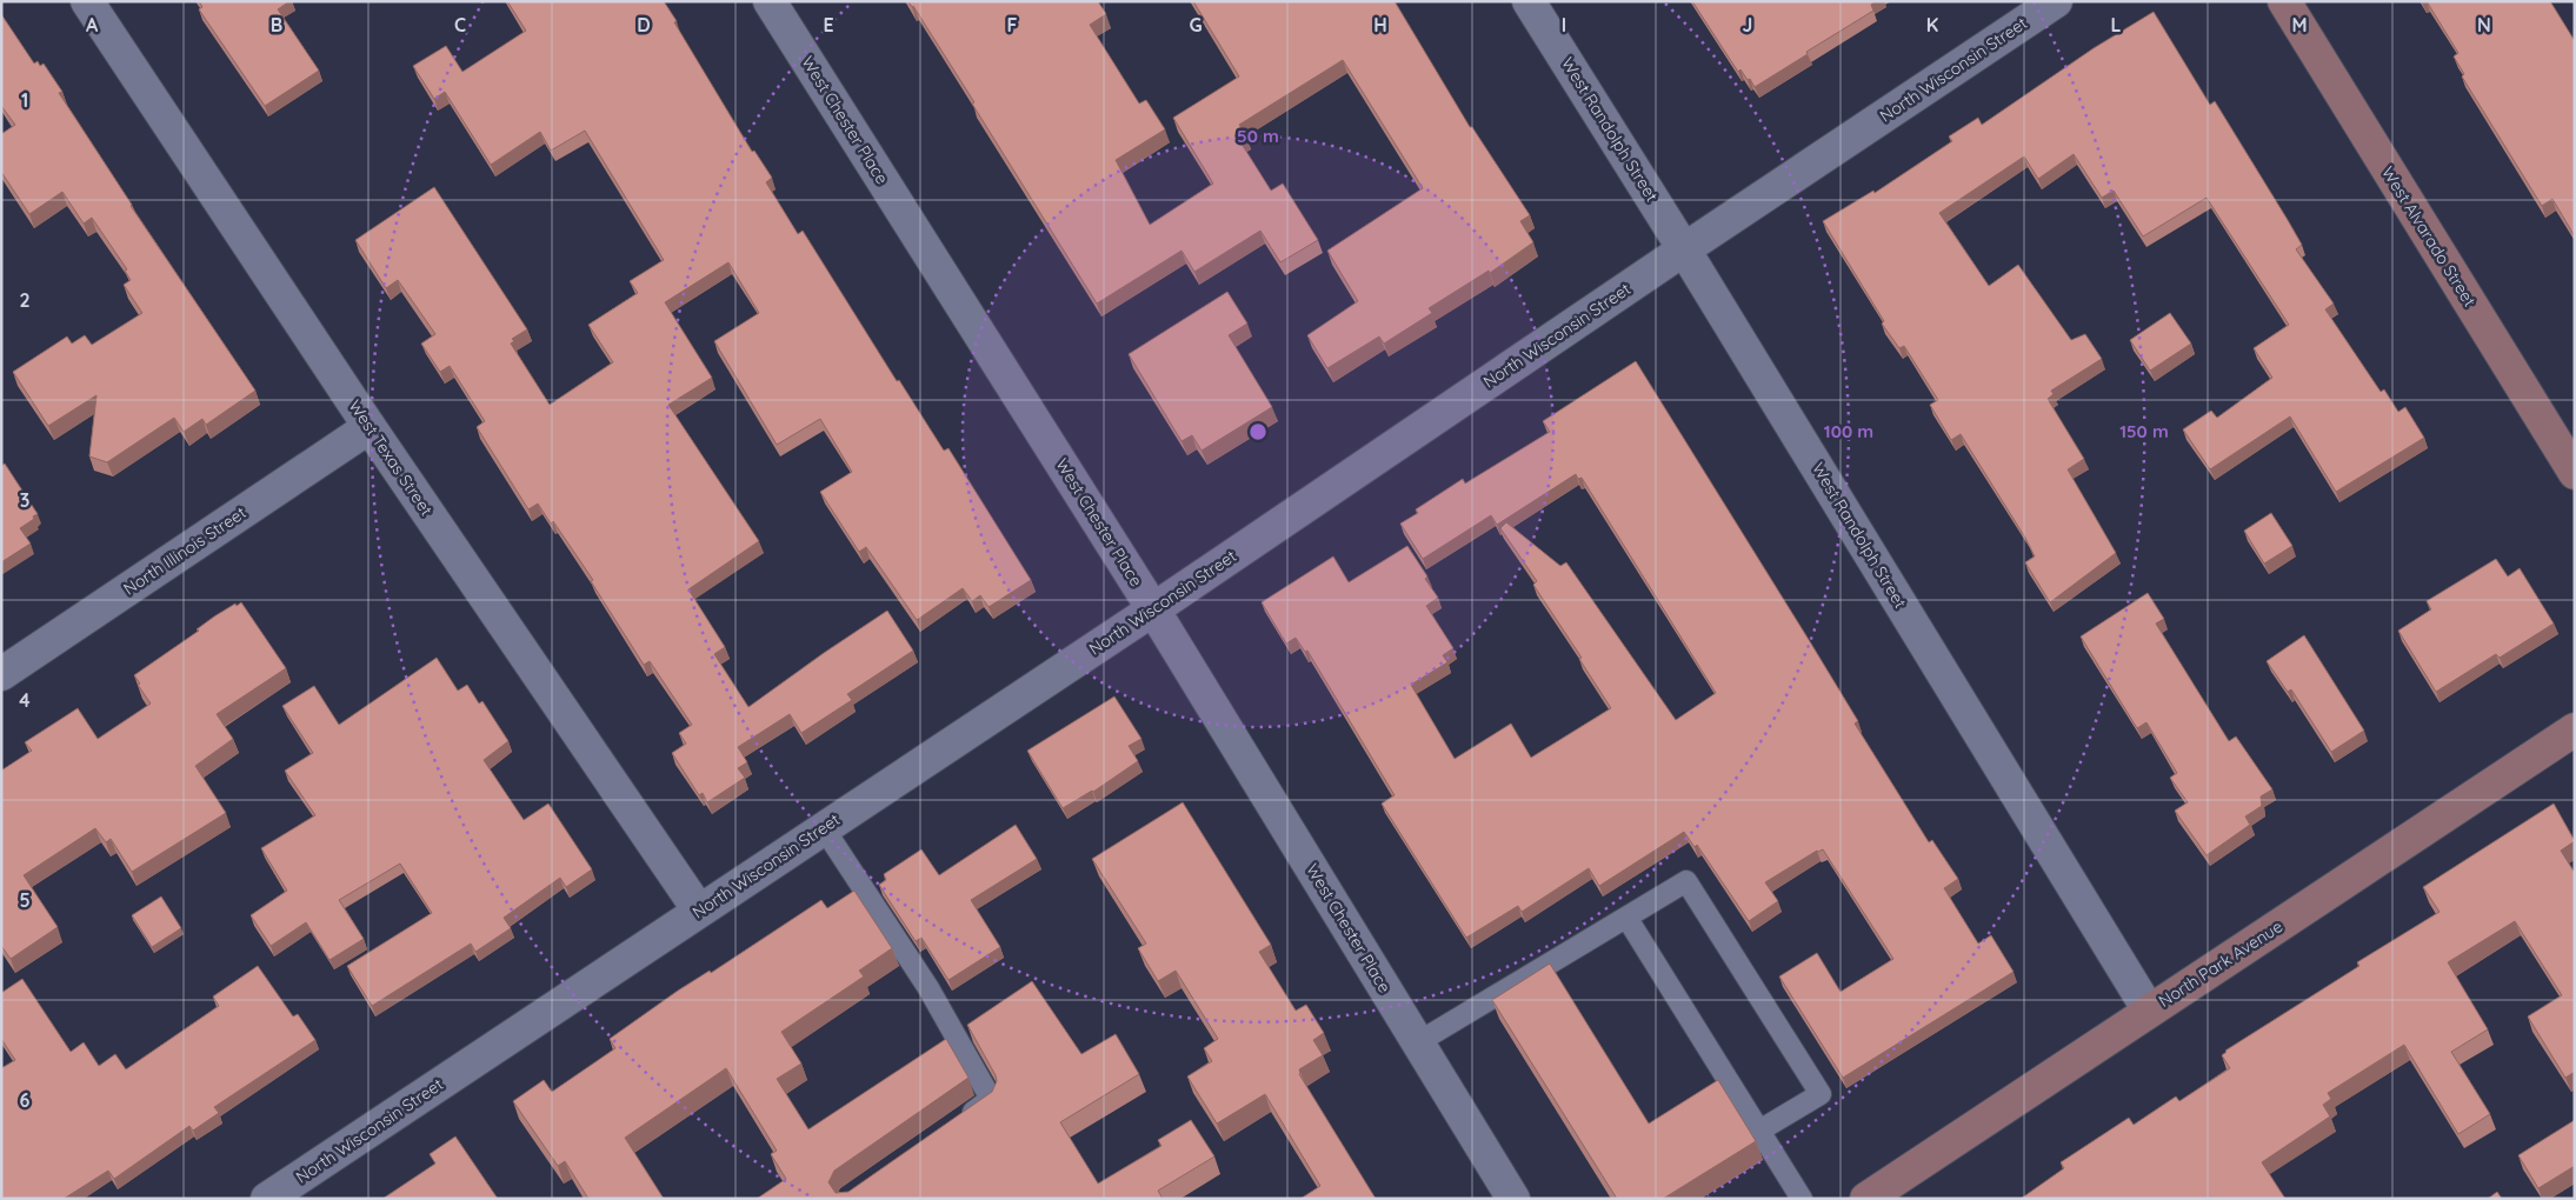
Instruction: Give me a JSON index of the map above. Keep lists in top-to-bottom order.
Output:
{
  "streets": {
    "street": [
      "North Wisconsin Street",
      "West Chester Place",
      "West Randolph Street",
      "West Alvarado Street",
      "West Texas Street",
      "North Illinois Street",
      "North Park Avenue"
    ]
  },
  "crossings": [
    ["North Wisconsin Street", "West Chester Place"],
    ["North Wisconsin Street", "West Randolph Street"],
    ["North Wisconsin Street", "West Texas Street"],
    ["West Randolph Street", "North Park Avenue"],
    ["West Texas Street", "North Illinois Street"]
  ],
  "grid": {
    "columns": [
      "A",
      "B",
      "C",
      "D",
      "E",
      "F",
      "G",
      "H",
      "I",
      "J",
      "K",
      "L",
      "M",
      "N"
    ],
    "rows": [
      "1",
      "2",
      "3",
      "4",
      "5",
      "6"
    ]
  },
  "rings": ["50 m", "100 m", "150 m"]
}
